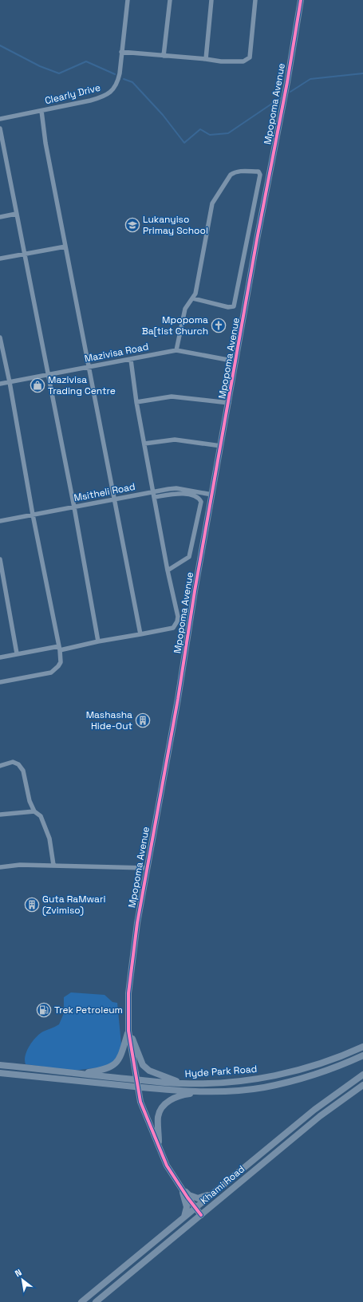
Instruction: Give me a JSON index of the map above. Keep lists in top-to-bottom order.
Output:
{
  "streets": {
    "street": [
      "Clearly Drive",
      "Mpopoma Avenue",
      "Mazivisa Road",
      "Msitheli Road",
      "Hyde Park Road",
      "Khami Road"
    ]
  },
  "crossings": [
    ["Mpopoma Avenue", "Mazivisa Road"],
    ["Mpopoma Avenue", "Msitheli Road"],
    ["Mpopoma Avenue", "Hyde Park Road"],
    ["Mpopoma Avenue", "Khami Road"]
  ],
  "places": {
    "school or university": ["Lukanyiso Primay School"],
    "church": ["Mpopoma Ba[tist Church"],
    "shop": ["Mazivisa Trading Centre"],
    "building": ["Mashasha Hide-Out", "Guta RaMwari (Zvimiso)"],
    "fuel station": ["Trek Petroleum"]
  },
  "north": "top left"
}
